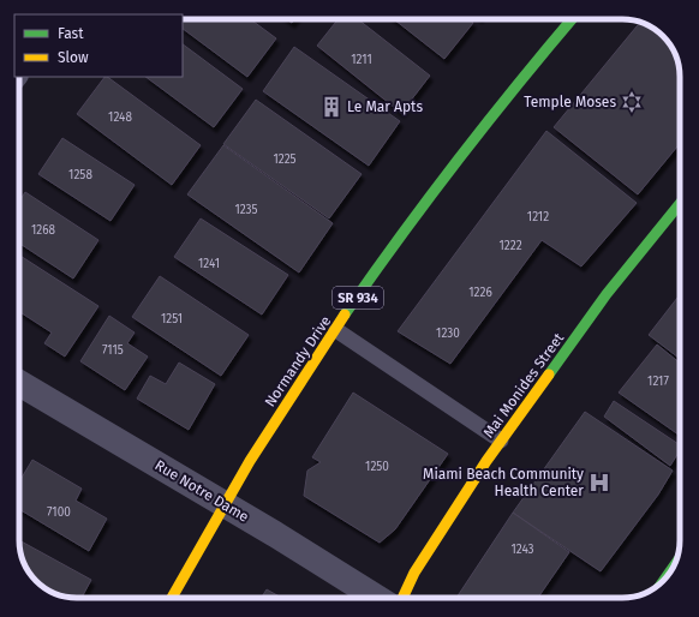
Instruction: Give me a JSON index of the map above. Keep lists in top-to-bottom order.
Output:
{
  "streets": {
    "main road": ["SR 934", "Normandy Drive", "Mai Monides Street"],
    "street": ["Rue Notre Dame"]
  },
  "crossings": [
    ["Normandy Drive", "Rue Notre Dame"]
  ],
  "places": {
    "synagogue": ["Temple Moses"],
    "building": ["Le Mar Apts"],
    "hospital": ["Miami Beach Community Health Center"]
  },
  "house_numbers": [
    "1211",
    "1248",
    "1225",
    "1258",
    "1235",
    "1212",
    "1268",
    "1222",
    "1241",
    "1226",
    "1251",
    "1230",
    "7115",
    "1217",
    "1250",
    "7100",
    "1243"
  ],
  "legend": ["Fast", "Slow"]
}
